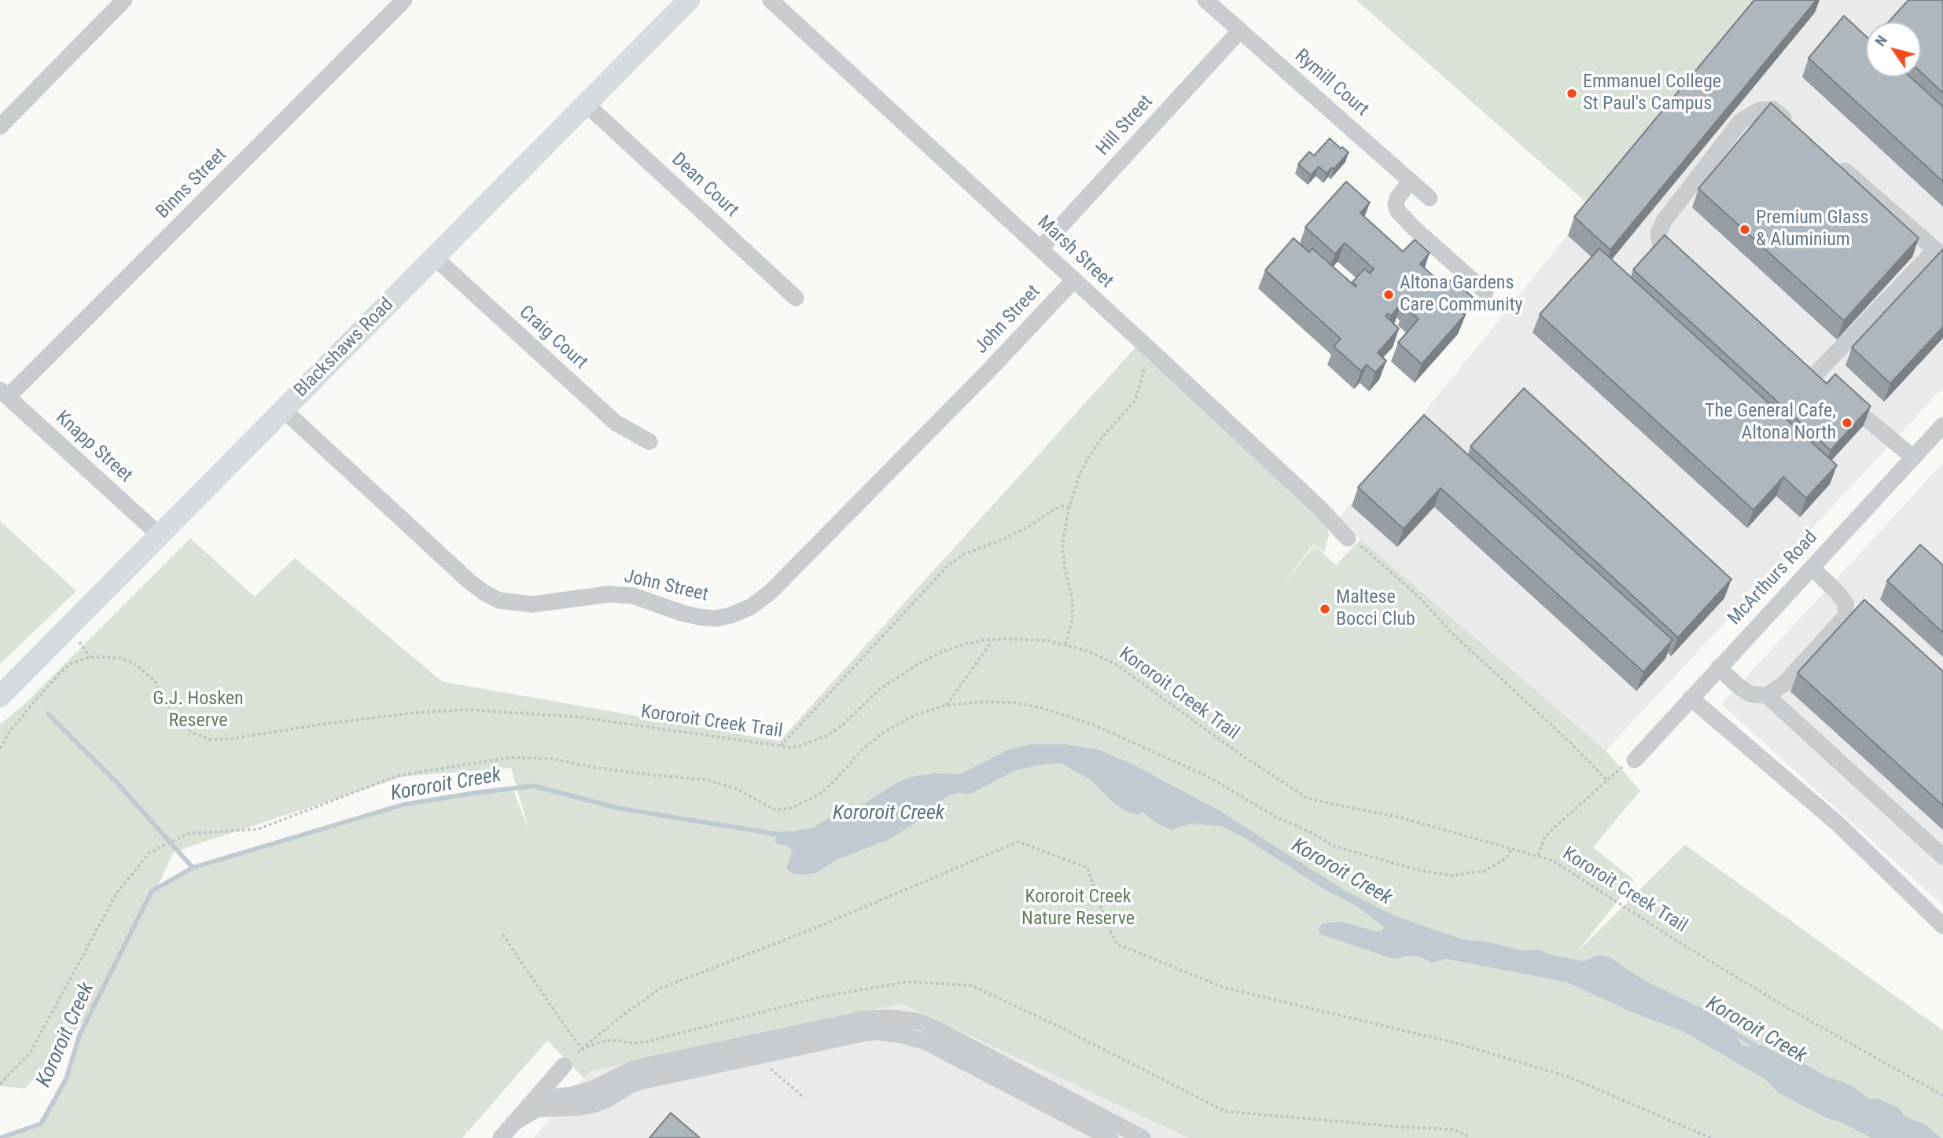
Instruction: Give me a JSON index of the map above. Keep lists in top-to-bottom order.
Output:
{
  "streets": {
    "main road": ["Blackshaws Road"],
    "street": [
      "Rymill Court",
      "Hill Street",
      "Binns Street",
      "Dean Court",
      "Marsh Street",
      "John Street",
      "Craig Court",
      "Knapp Street",
      "McArthurs Road"
    ],
    "path": ["Kororoit Creek Trail"]
  },
  "crossings": [
    ["Rymill Court", "Hill Street"],
    ["Hill Street", "Marsh Street"],
    ["Binns Street", "Knapp Street"],
    ["Dean Court", "Blackshaws Road"],
    ["Marsh Street", "John Street"],
    ["John Street", "Blackshaws Road"],
    ["Craig Court", "Blackshaws Road"],
    ["Blackshaws Road", "Knapp Street"]
  ],
  "water": ["Kororoit Creek"],
  "parks": ["G.J. Hosken Reserve", "Kororoit Creek Nature Reserve"],
  "places": [
    "Emmanuel College St Paul's Campus",
    "Premium Glass & Aluminium",
    "Altona Gardens Care Community",
    "The General Cafe, Altona North",
    "Maltese Bocci Club"
  ],
  "north": "top left"
}
